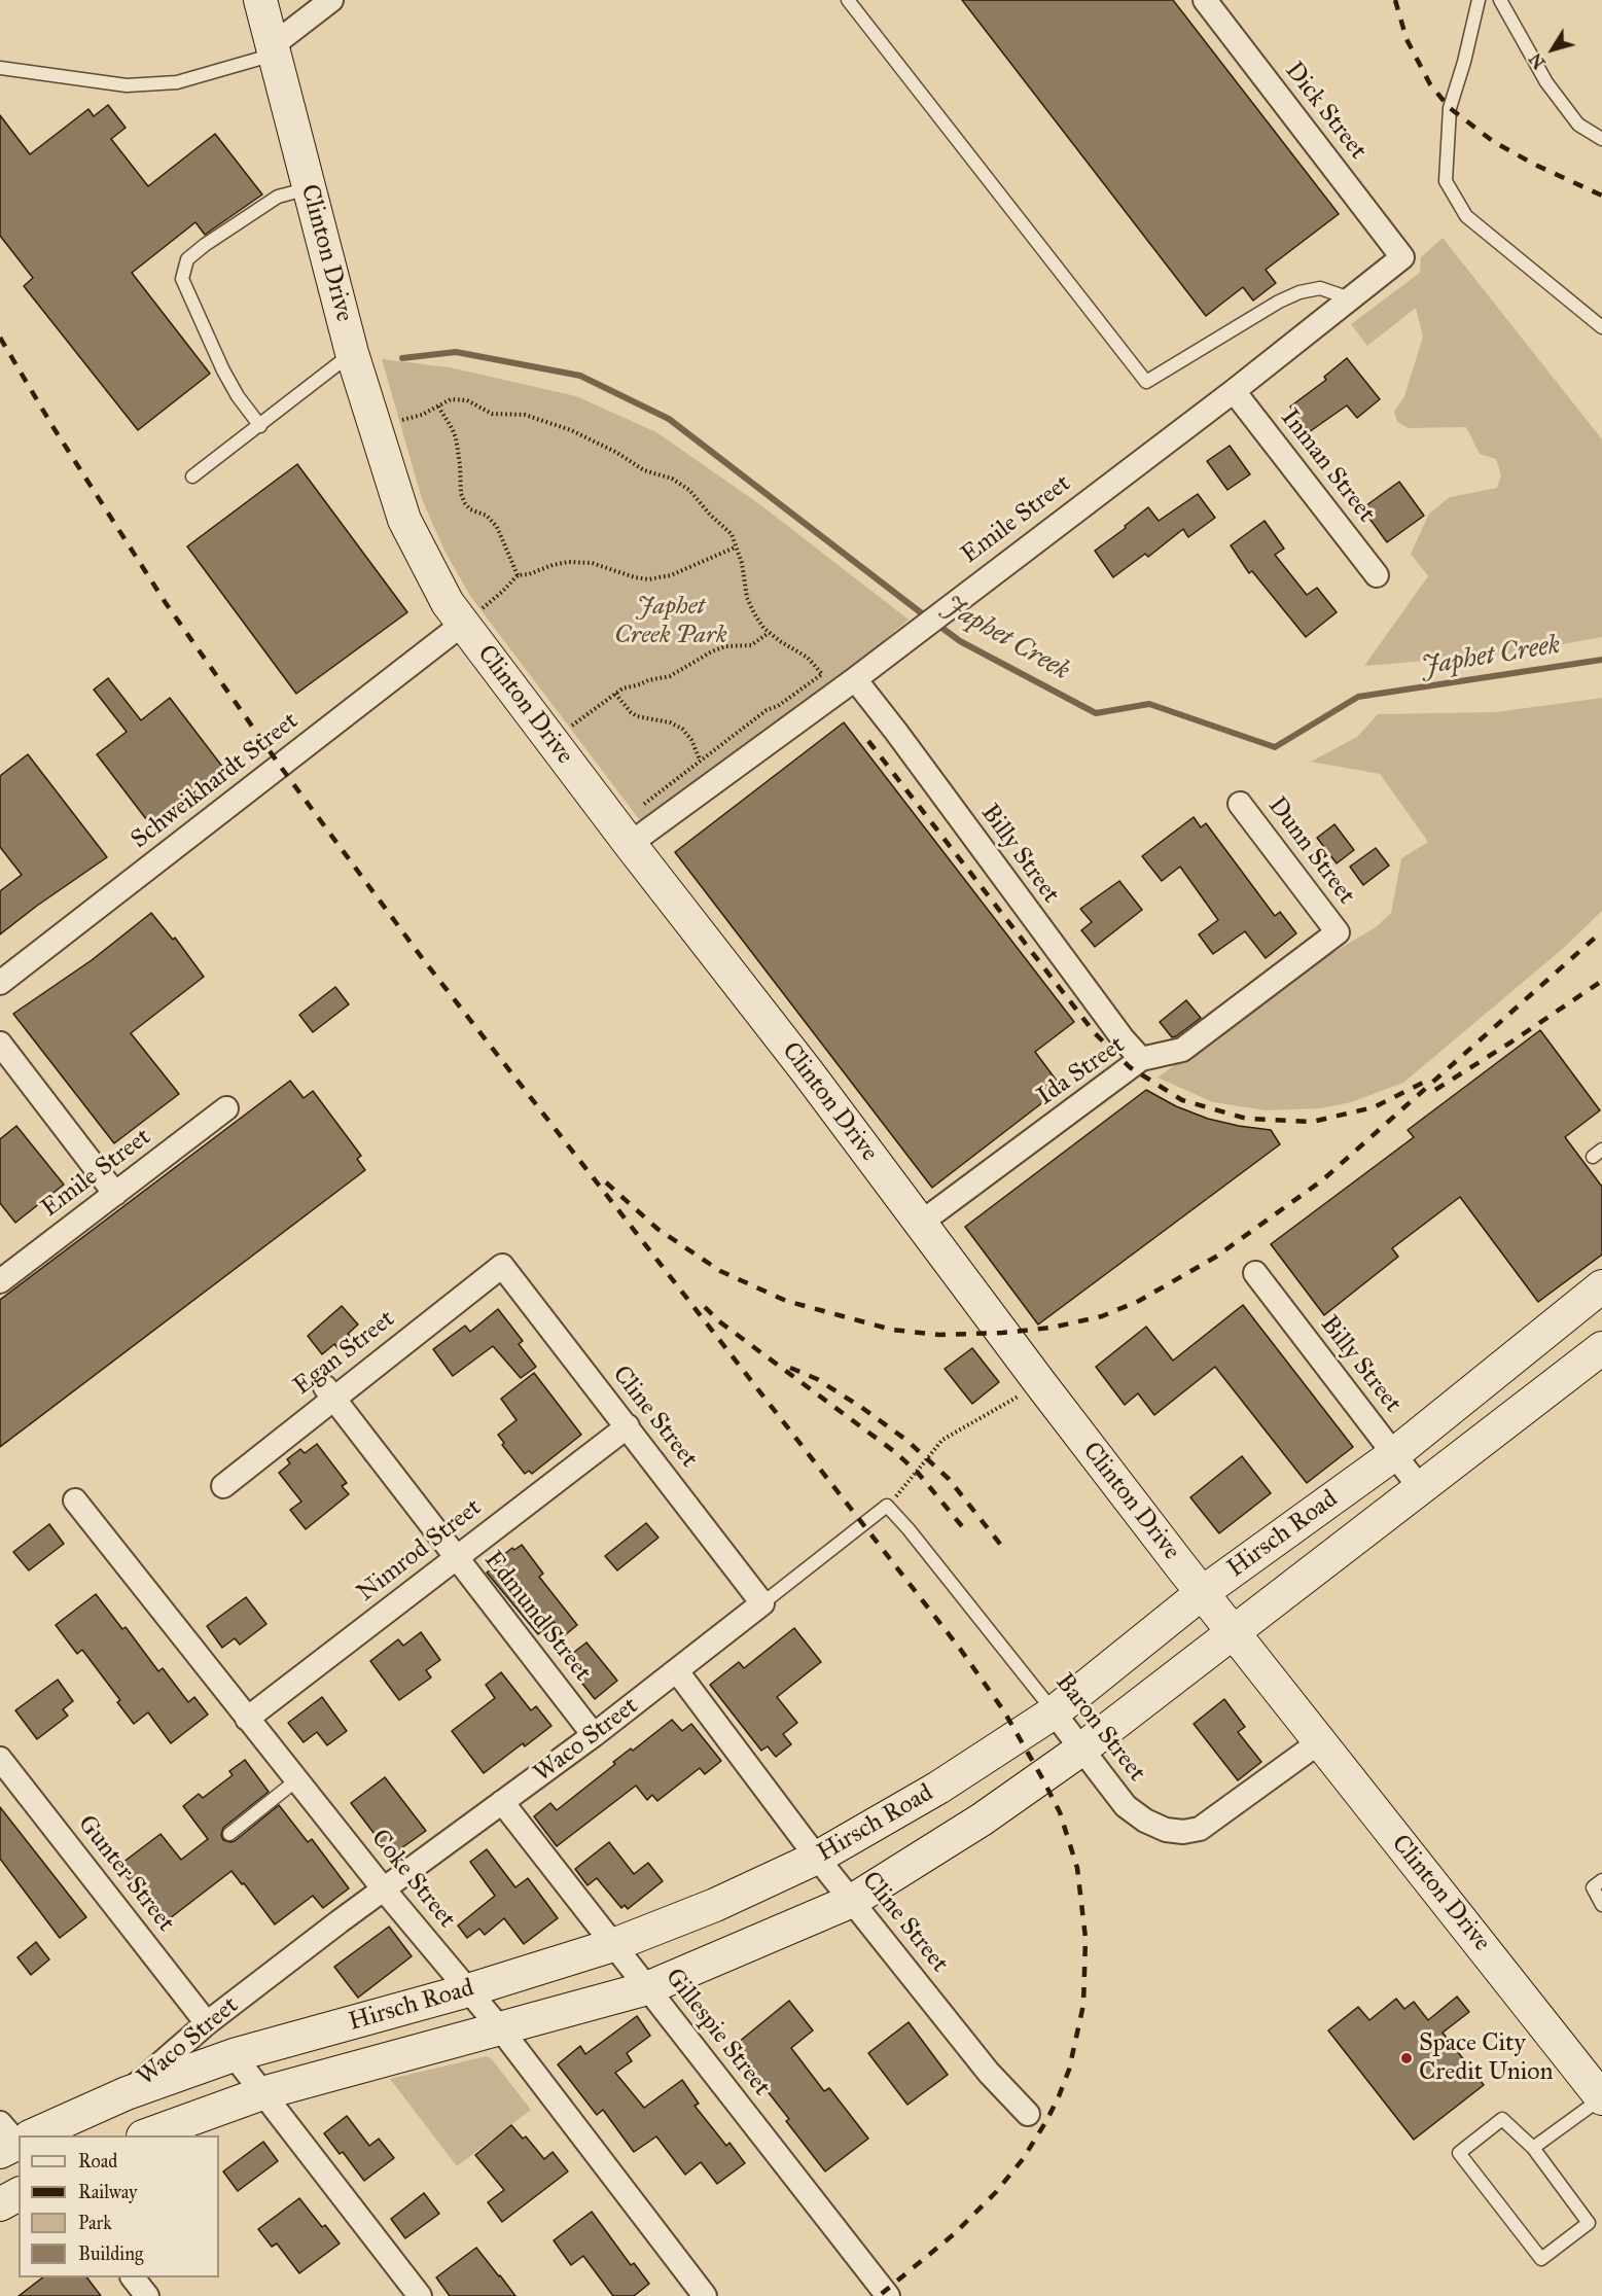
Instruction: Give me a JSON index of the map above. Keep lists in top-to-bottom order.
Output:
{
  "streets": {
    "main road": ["Clinton Drive", "Hirsch Road"],
    "street": [
      "Dick Street",
      "Inman Street",
      "Emile Street",
      "Schweikhardt Street",
      "Dunn Street",
      "Billy Street",
      "Ida Street",
      "Egan Street",
      "Cline Street",
      "Nimrod Street",
      "Edmund Street",
      "Baron Street",
      "Waco Street",
      "Gunter Street",
      "Coke Street",
      "Gillespie Street"
    ]
  },
  "crossings": [
    ["Dick Street", "Emile Street"],
    ["Clinton Drive", "Emile Street"],
    ["Clinton Drive", "Schweikhardt Street"],
    ["Clinton Drive", "Ida Street"],
    ["Clinton Drive", "Hirsch Road"],
    ["Clinton Drive", "Baron Street"],
    ["Inman Street", "Emile Street"],
    ["Emile Street", "Billy Street"],
    ["Dunn Street", "Ida Street"],
    ["Billy Street", "Ida Street"],
    ["Billy Street", "Hirsch Road"],
    ["Egan Street", "Cline Street"],
    ["Egan Street", "Edmund Street"],
    ["Cline Street", "Hirsch Road"],
    ["Cline Street", "Nimrod Street"],
    ["Cline Street", "Waco Street"],
    ["Hirsch Road", "Baron Street"],
    ["Hirsch Road", "Waco Street"],
    ["Hirsch Road", "Coke Street"],
    ["Hirsch Road", "Gillespie Street"],
    ["Nimrod Street", "Edmund Street"],
    ["Nimrod Street", "Coke Street"],
    ["Edmund Street", "Waco Street"],
    ["Baron Street", "Waco Street"],
    ["Waco Street", "Gunter Street"],
    ["Waco Street", "Coke Street"],
    ["Waco Street", "Gillespie Street"]
  ],
  "water": ["Japhet Creek"],
  "parks": ["Japhet Creek Park"],
  "places": ["Space City Credit Union"],
  "legend": [
    "Road",
    "Railway",
    "Park",
    "Building"
  ],
  "north": "bottom left"
}
